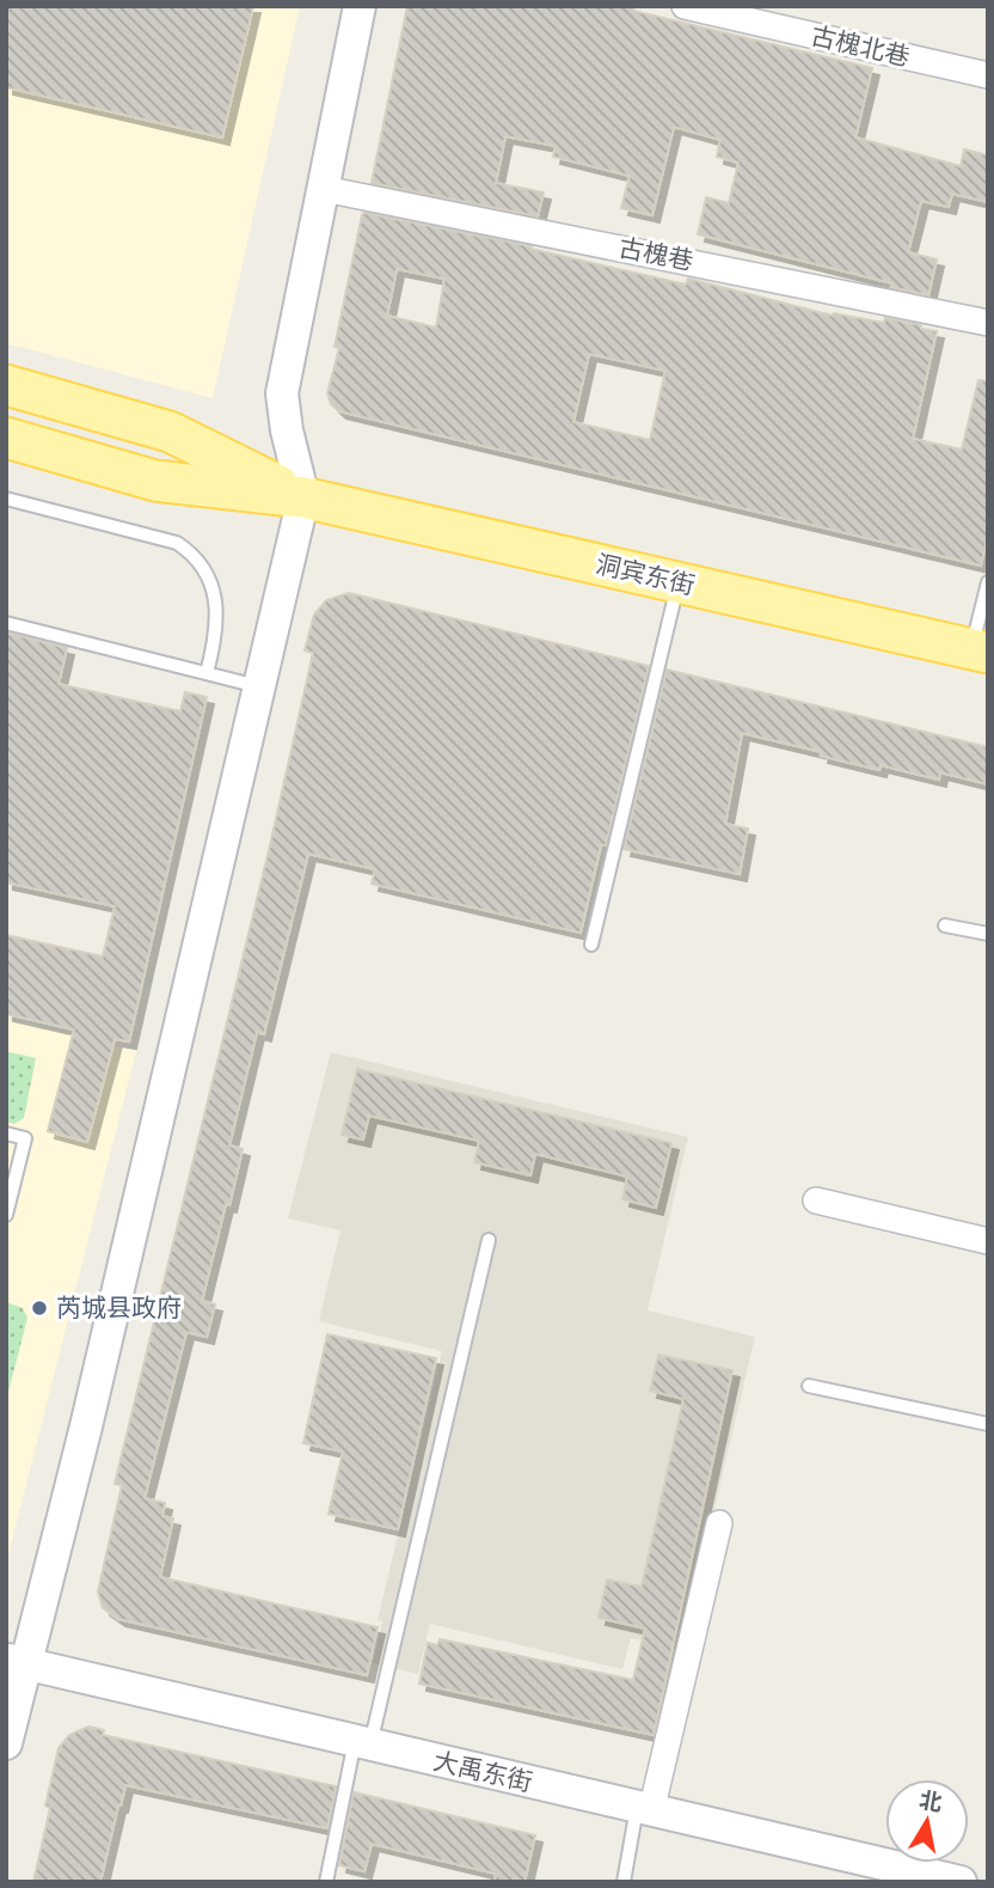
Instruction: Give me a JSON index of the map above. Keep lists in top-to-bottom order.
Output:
{
  "streets": {
    "main road": ["洞宾东街"],
    "street": ["古槐北巷", "古槐巷", "大禹东街"]
  },
  "places": ["芮城县政府"],
  "north": "top"
}
